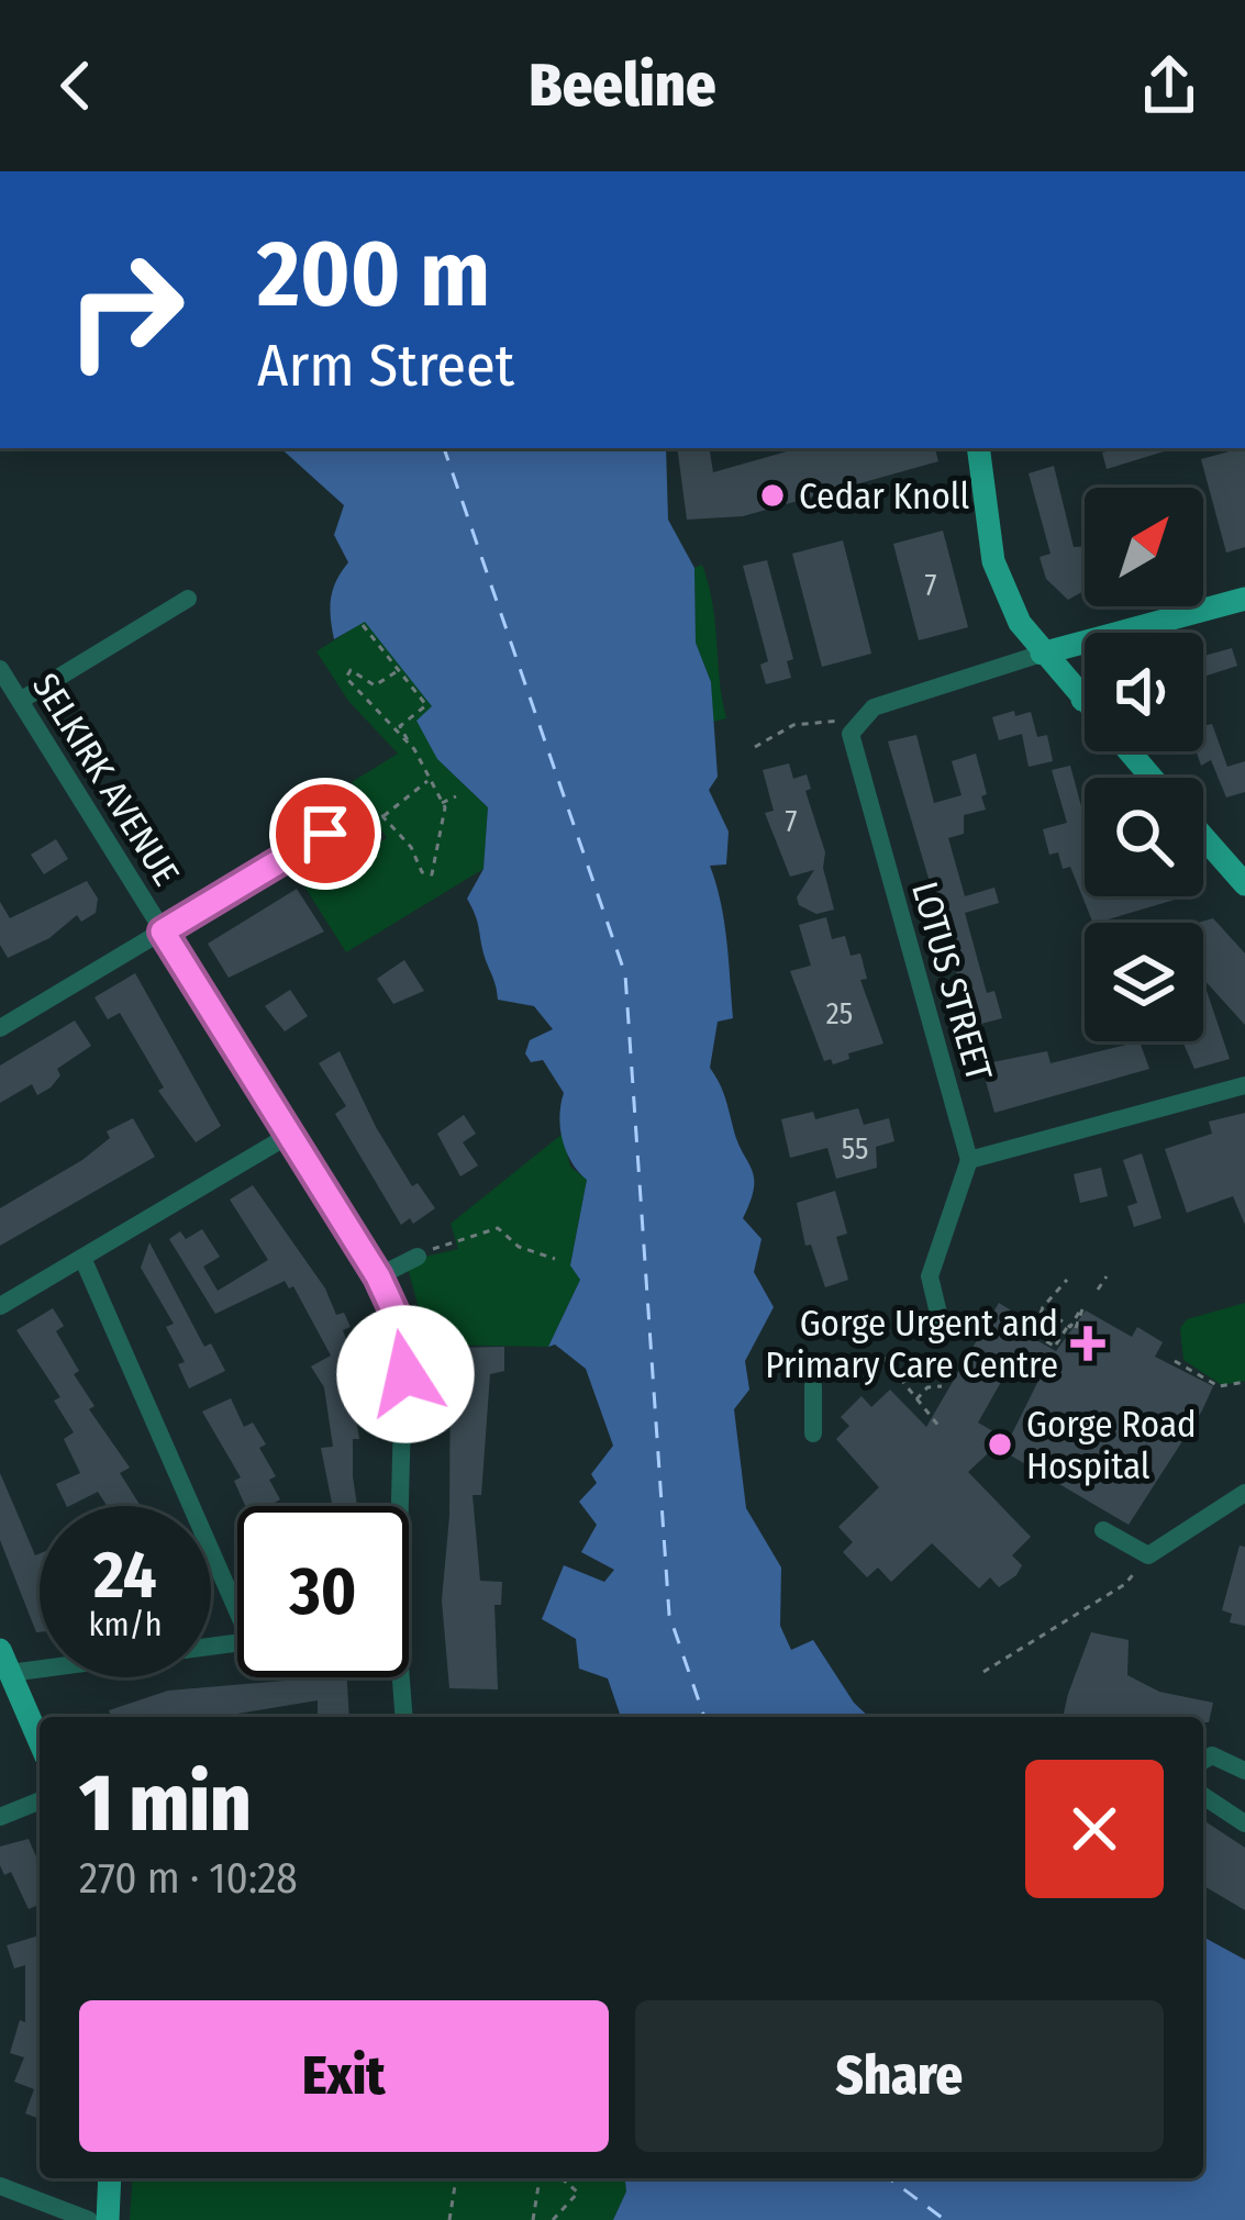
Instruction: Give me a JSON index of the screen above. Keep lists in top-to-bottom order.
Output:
{
  "streets": {
    "street": ["SELKIRK AVENUE", "LOTUS STREET"]
  },
  "places": {
    "other": ["Cedar Knoll", "Gorge Road Hospital"],
    "health": ["Gorge Urgent and Primary Care Centre"]
  },
  "house_numbers": [
    "7",
    "7",
    "25",
    "55"
  ],
  "north": "top right",
  "page": {
    "header": "Beeline",
    "turn": ["200 m", "Arm Street"],
    "speed": "24 km/h",
    "limit": "30",
    "heading": ["1 min", "270 m · 10:28"],
    "buttons": ["Exit", "Share"]
  }
}
